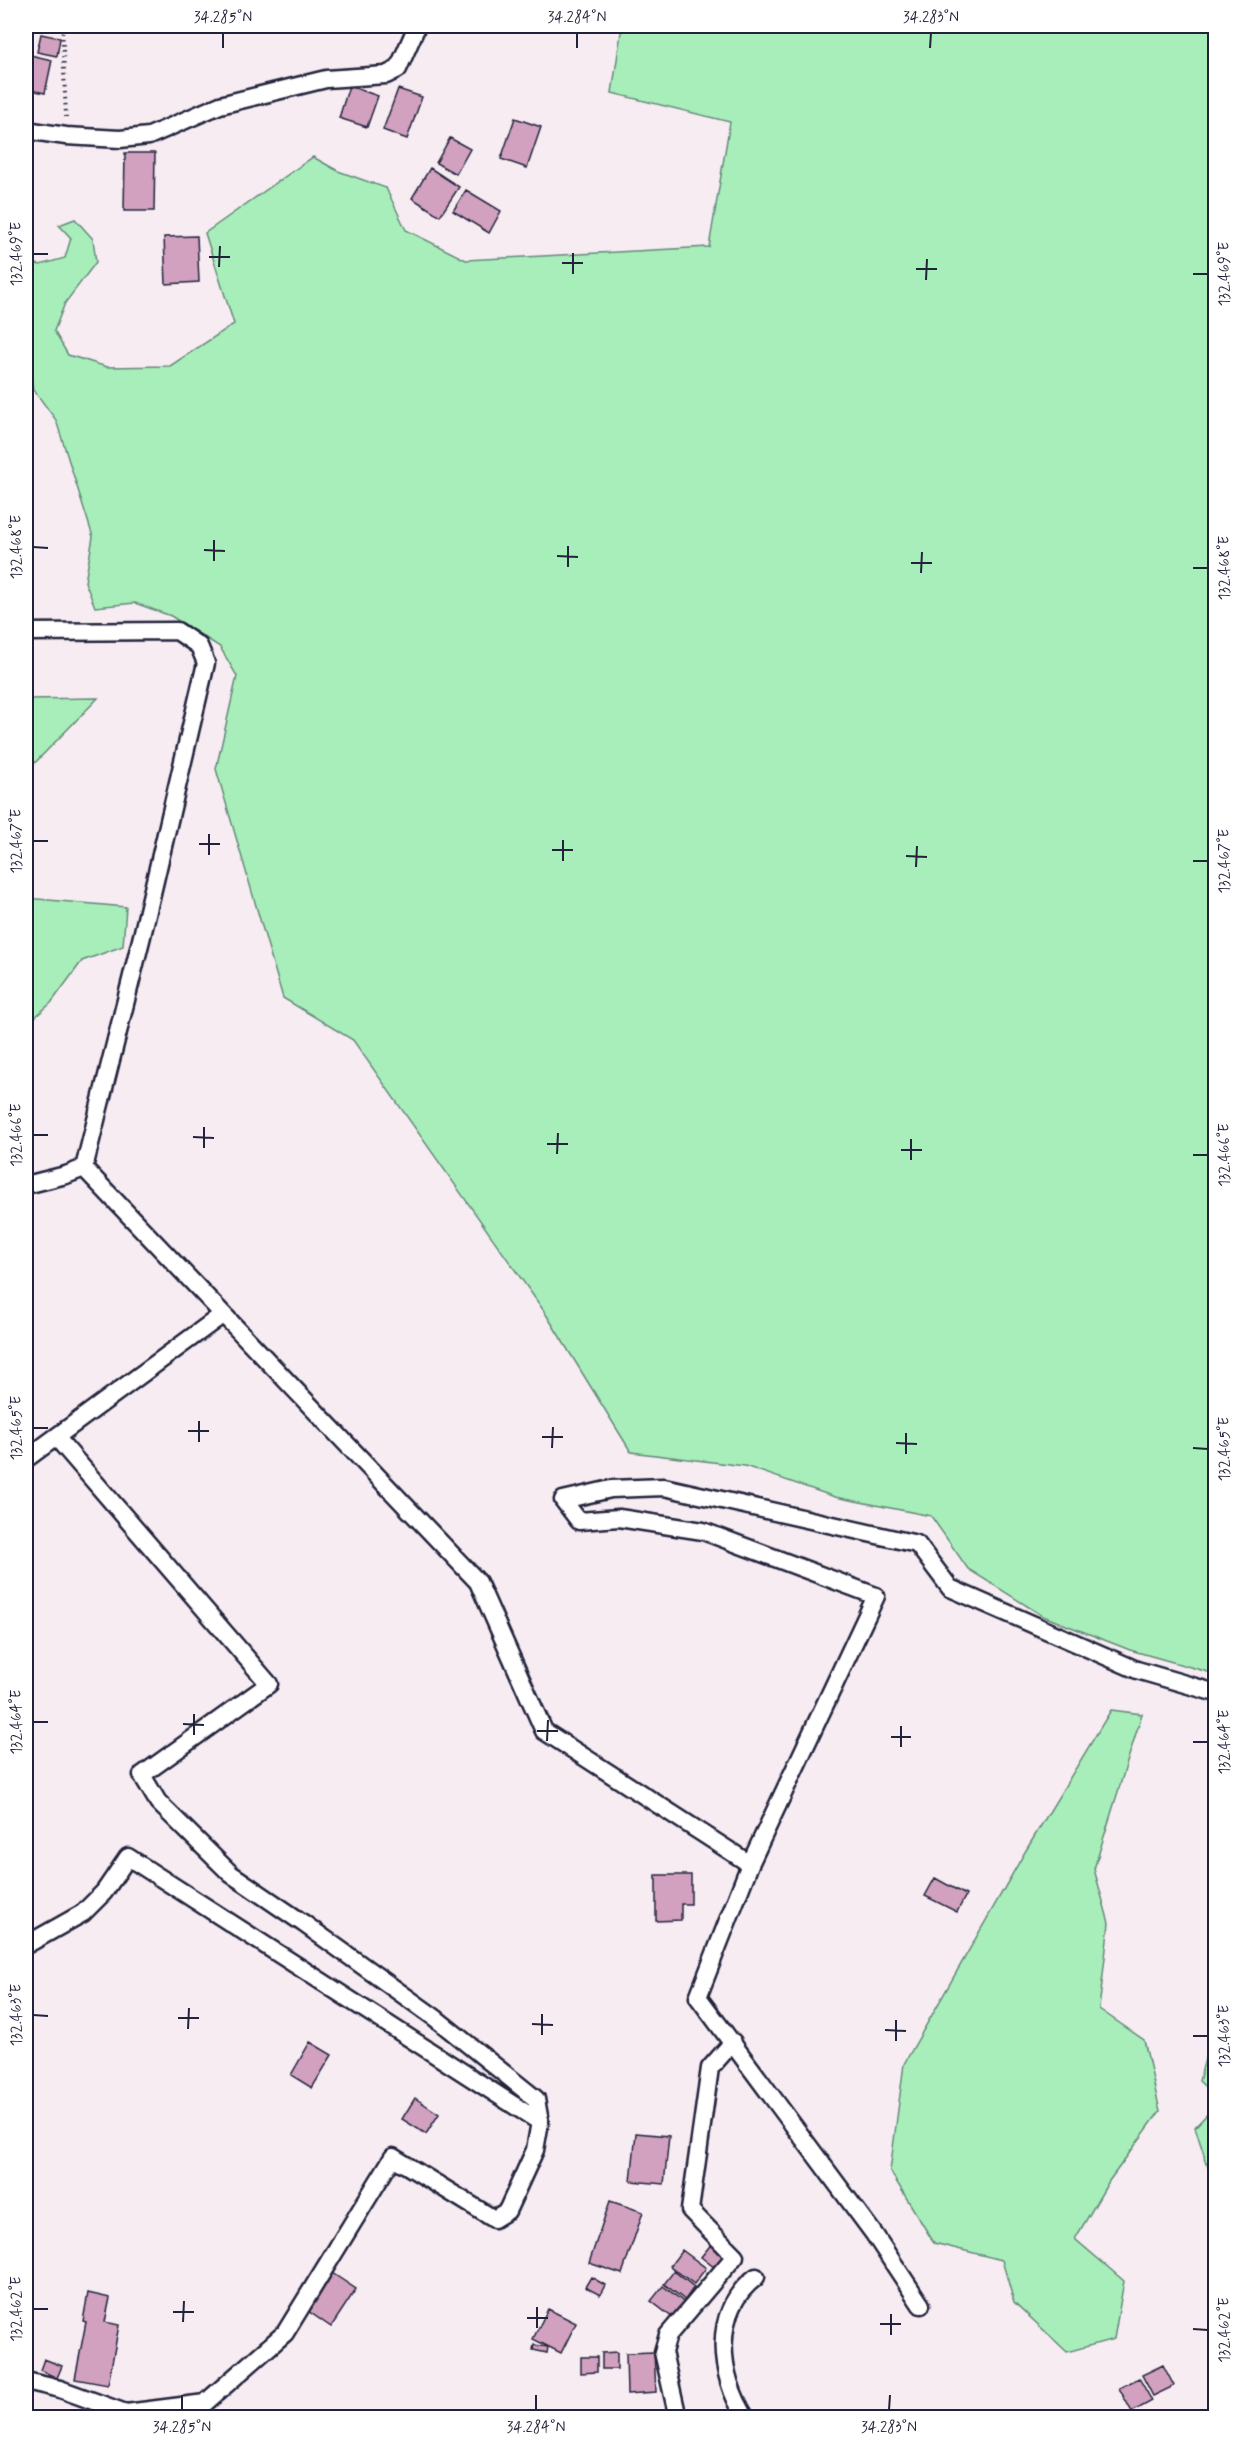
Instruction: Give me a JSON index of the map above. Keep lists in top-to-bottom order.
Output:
{
  "coordinates": [
    "34.285°N",
    "34.284°N",
    "34.283°N",
    "132.469°E",
    "132.468°E",
    "132.467°E",
    "132.466°E",
    "132.465°E",
    "132.464°E",
    "132.463°E",
    "132.462°E"
  ]
}
